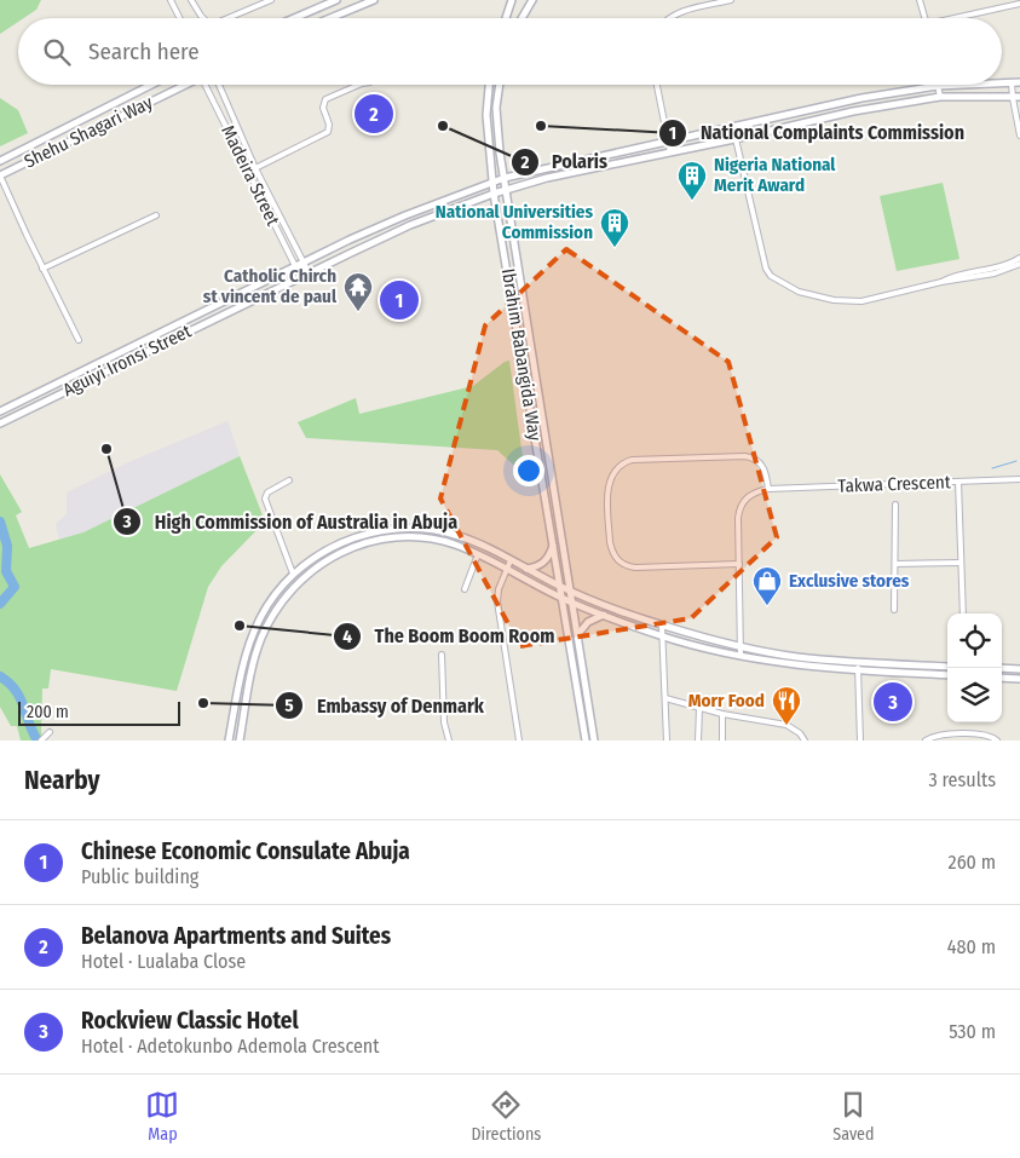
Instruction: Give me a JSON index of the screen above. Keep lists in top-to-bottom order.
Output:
{
  "streets": {
    "main road": ["Shehu Shagari Way", "Ibrahim Babangida Way", "Aguiyi Ironsi Street"],
    "street": ["Madeira Street", "Takwa Crescent"]
  },
  "crossings": [
    ["Madeira Street", "Aguiyi Ironsi Street"],
    ["Ibrahim Babangida Way", "Aguiyi Ironsi Street"]
  ],
  "places": {
    "other": [
      "Polaris",
      "National Complaints Commission",
      "High Commission of Australia in Abuja",
      "The Boom Boom Room",
      "Embassy of Denmark"
    ],
    "building": ["Nigeria National Merit Award", "National Universities Commission"],
    "temple": ["Catholic Chirch st vincent de paul"],
    "shop": ["Exclusive stores"],
    "restaurant": ["Morr Food"]
  },
  "scale_bar": "200 m",
  "page": {
    "search": "Search here",
    "pins": ["2", "1", "3"],
    "scale": "200 m",
    "heading": ["Nearby", "3 results"],
    "list": [
      {
        "mark": "1",
        "name": "Chinese Economic Consulate Abuja",
        "note": "Public building",
        "value": "260 m"
      },
      {
        "mark": "2",
        "name": "Belanova Apartments and Suites",
        "note": "Hotel · Lualaba Close",
        "value": "480 m"
      },
      {
        "mark": "3",
        "name": "Rockview Classic Hotel",
        "note": "Hotel · Adetokunbo Ademola Crescent",
        "value": "530 m"
      }
    ],
    "nav": ["Map", "Directions", "Saved"]
  }
}
